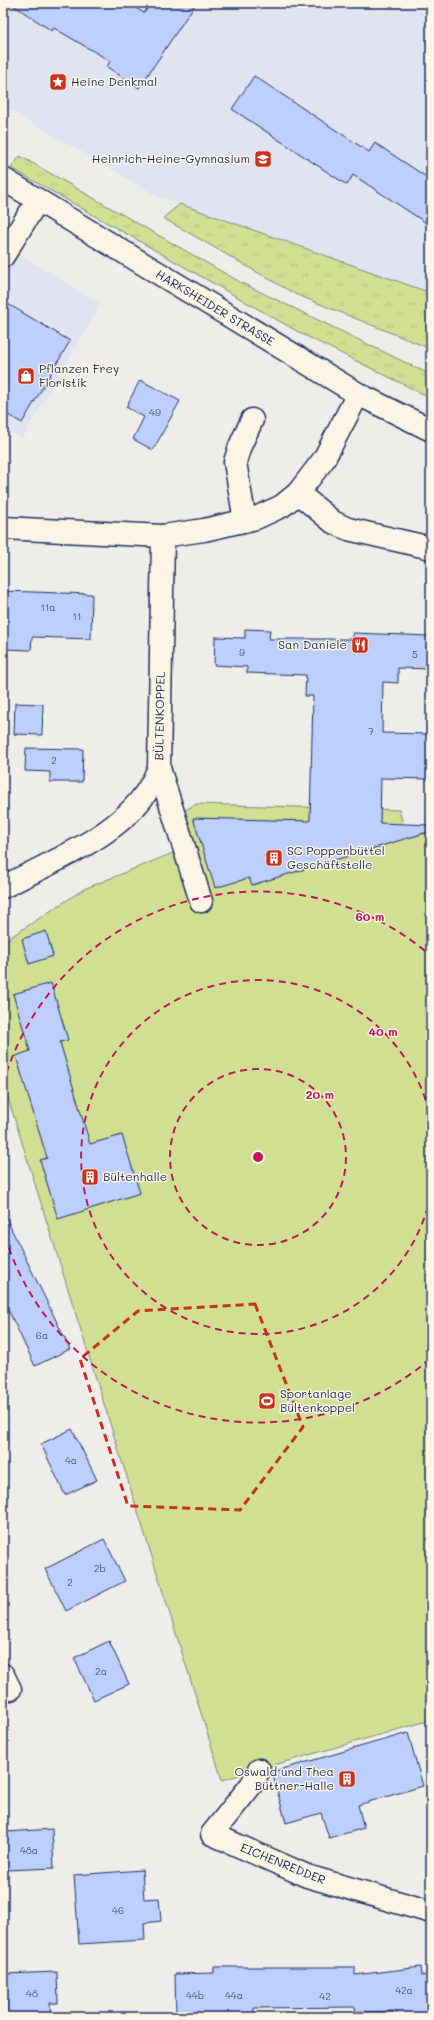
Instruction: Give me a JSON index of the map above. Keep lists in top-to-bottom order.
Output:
{
  "streets": {
    "street": ["HARKSHEIDER STRASSE", "BÜLTENKOPPEL", "EICHENREDDER"]
  },
  "places": {
    "place": ["Heine Denkmal"],
    "school or university": ["Heinrich-Heine-Gymnasium"],
    "shop": ["Pflanzen Frey Floristik"],
    "restaurant": ["San Daniele"],
    "building": ["SC Poppenbüttel Geschäftstelle", "Bültenhalle", "Oswald und Thea Büttner-Halle"],
    "sports": ["Sportanlage Bültenkoppel"]
  },
  "house_numbers": [
    "49",
    "11a",
    "11",
    "9",
    "5",
    "7",
    "2",
    "6a",
    "4a",
    "2b",
    "2",
    "2a",
    "48a",
    "46",
    "42a",
    "48",
    "44b",
    "44a",
    "42"
  ],
  "rings": ["60 m", "40 m", "20 m"]
}
